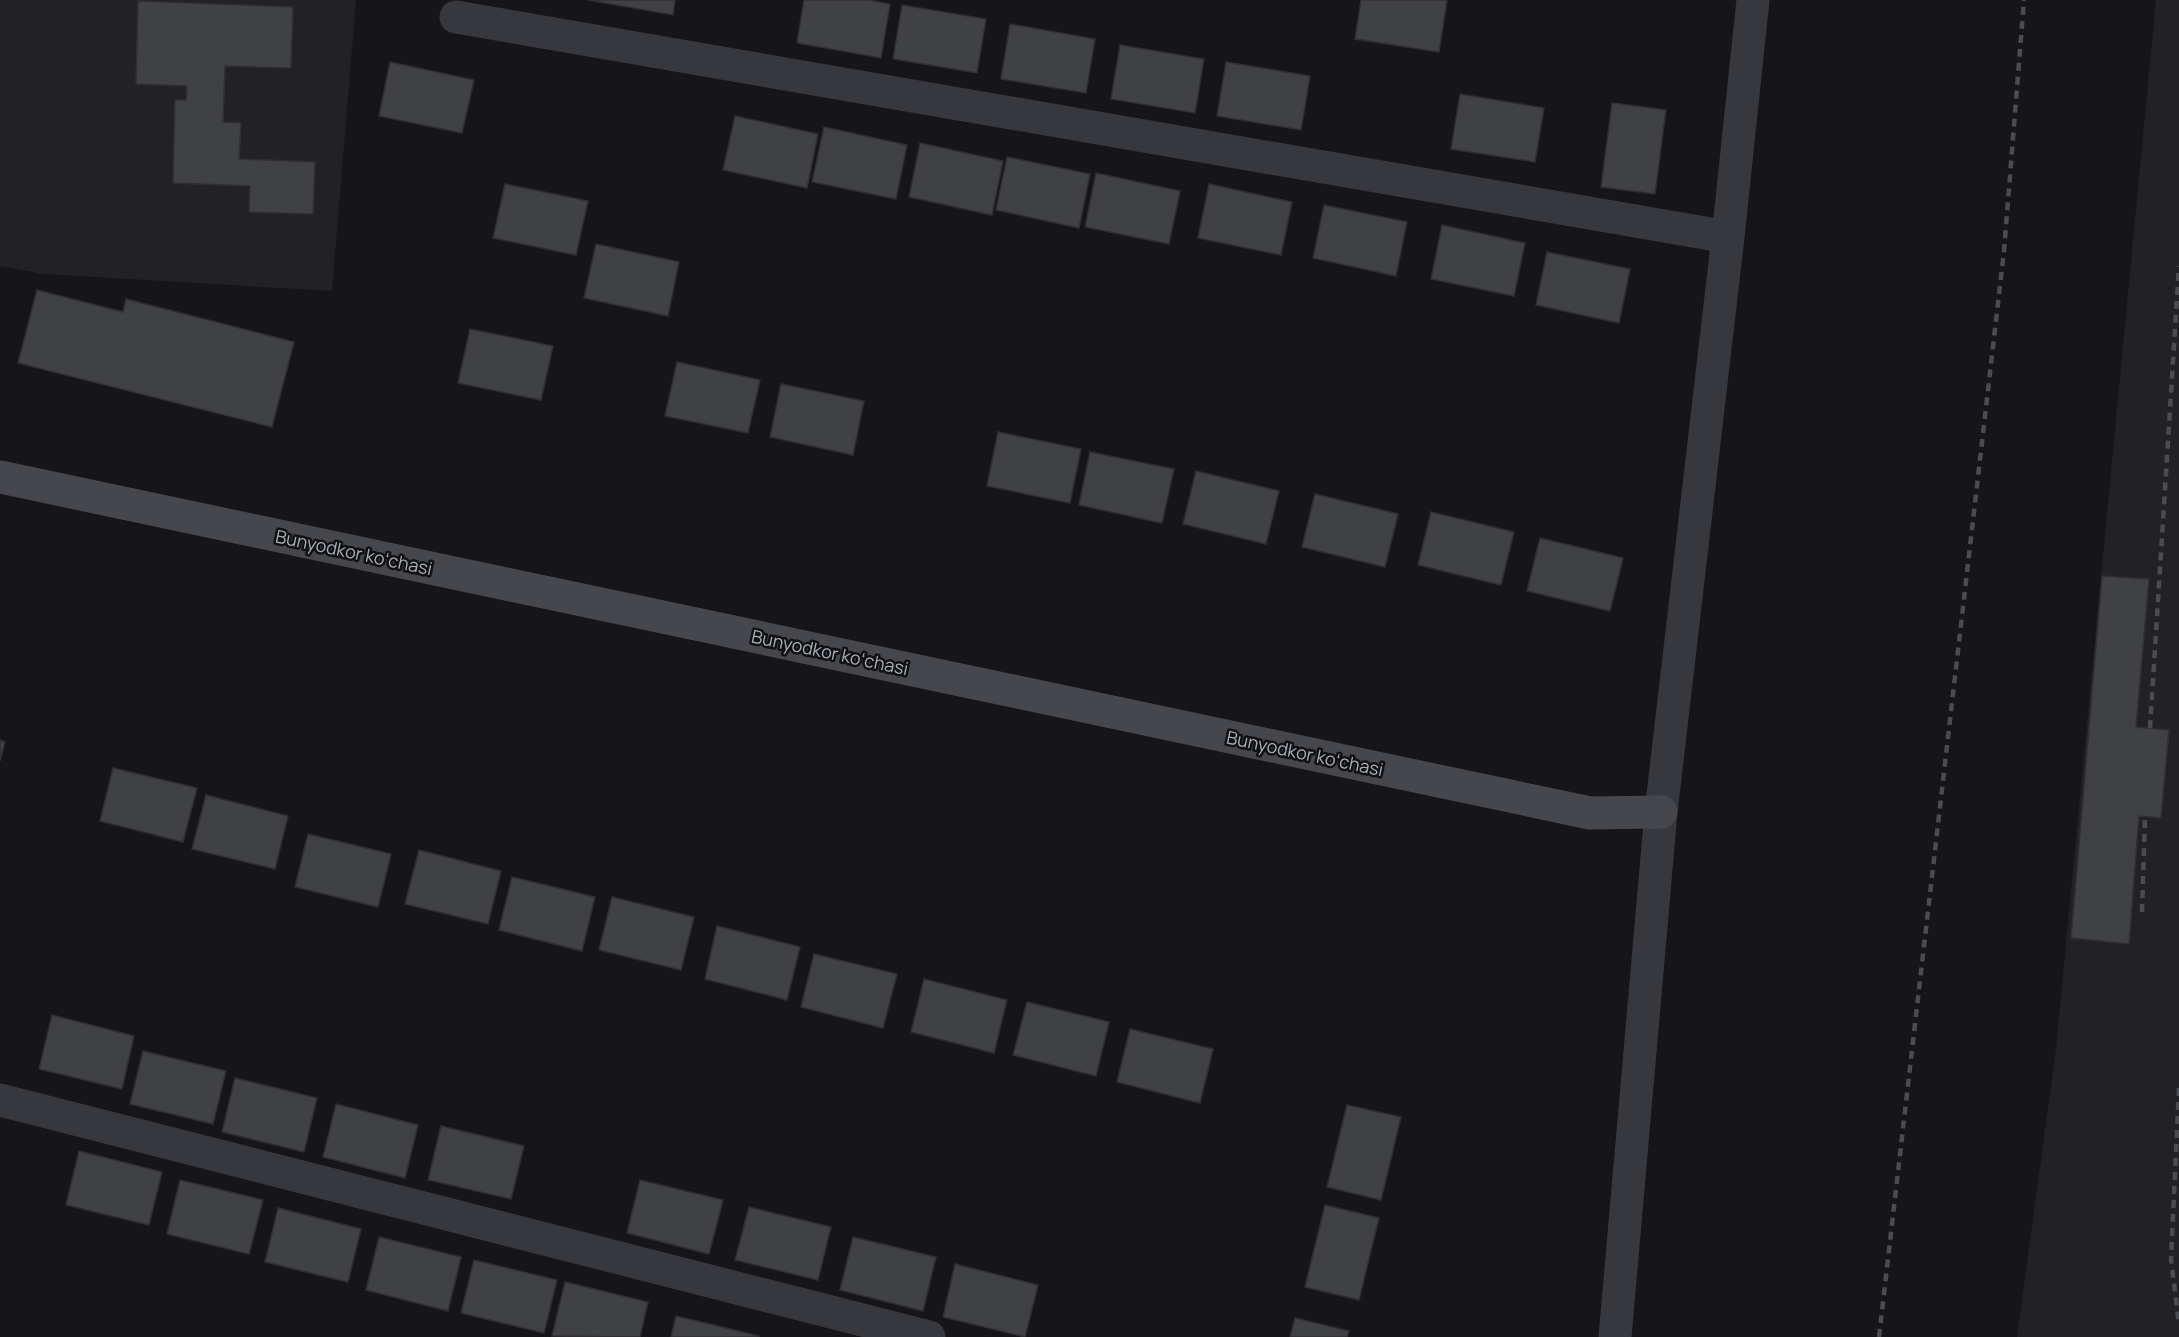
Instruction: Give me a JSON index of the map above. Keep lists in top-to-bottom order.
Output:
{
  "streets": {
    "main road": ["Bunyodkor koʻchasi"]
  }
}
